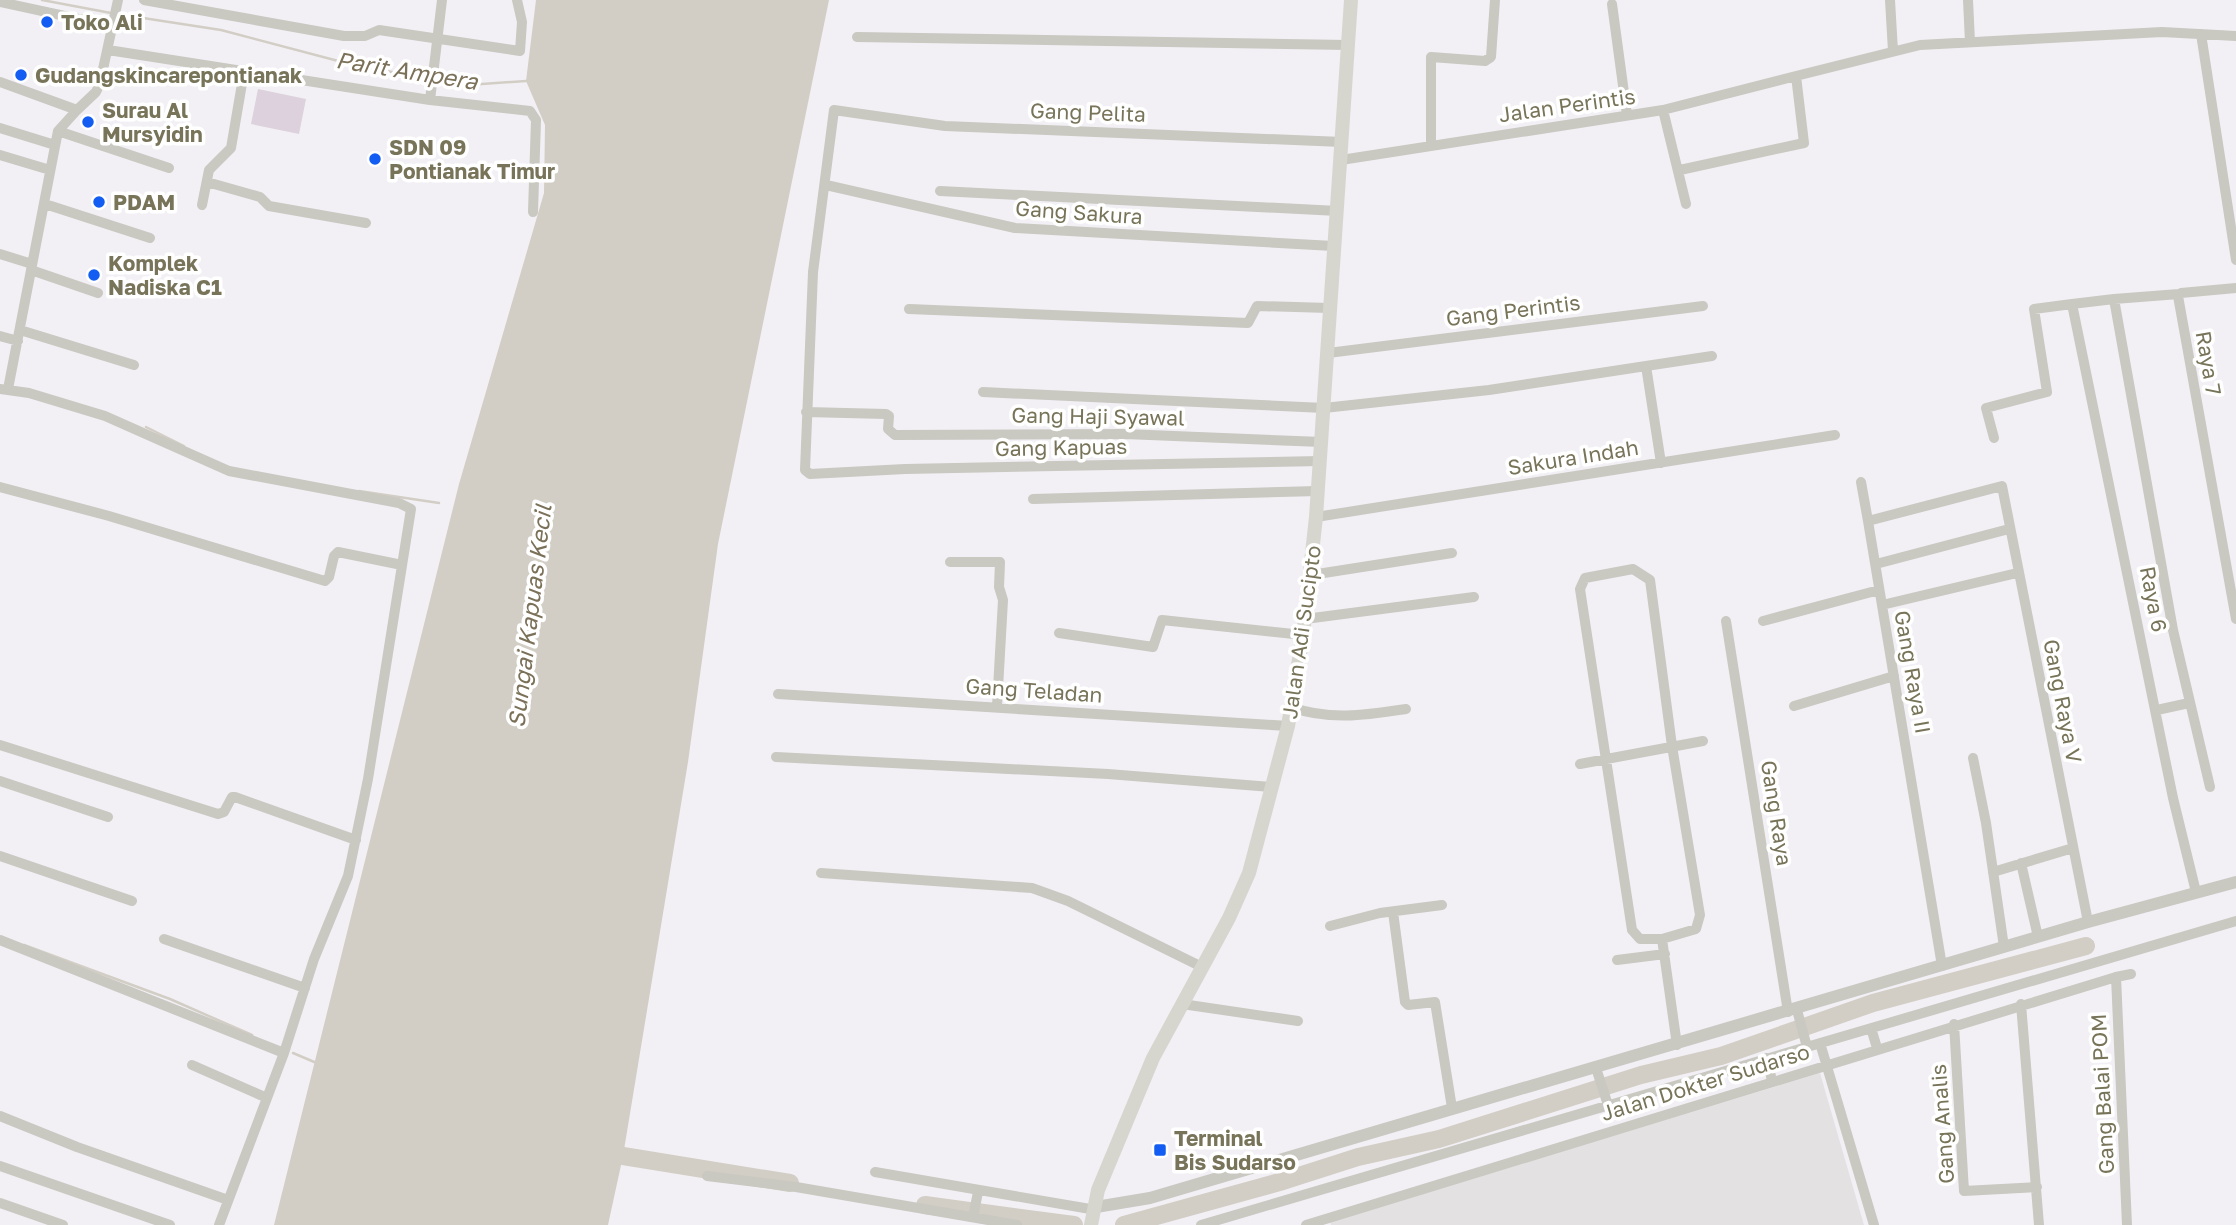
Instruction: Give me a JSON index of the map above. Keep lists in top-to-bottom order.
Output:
{
  "streets": {
    "main road": ["Jalan Adi Sucipto"],
    "street": [
      "Jalan Perintis",
      "Gang Pelita",
      "Gang Sakura",
      "Gang Perintis",
      "Raya 7",
      "Gang Haji Syawal",
      "Gang Kapuas",
      "Sakura Indah",
      "Raya 6",
      "Gang Raya II",
      "Gang Teladan",
      "Gang Raya V",
      "Gang Raya",
      "Jalan Dokter Sudarso",
      "Gang Balai POM",
      "Gang Analis"
    ]
  },
  "crossings": [
    ["Jalan Perintis", "Jalan Adi Sucipto"],
    ["Gang Pelita", "Gang Sakura"],
    ["Gang Pelita", "Jalan Adi Sucipto"],
    ["Gang Sakura", "Jalan Adi Sucipto"],
    ["Gang Perintis", "Jalan Adi Sucipto"],
    ["Gang Haji Syawal", "Gang Kapuas"],
    ["Gang Haji Syawal", "Jalan Adi Sucipto"],
    ["Gang Kapuas", "Jalan Adi Sucipto"],
    ["Sakura Indah", "Jalan Adi Sucipto"],
    ["Jalan Adi Sucipto", "Gang Teladan"],
    ["Gang Raya II", "Gang Raya V"],
    ["Jalan Dokter Sudarso", "Gang Balai POM"],
    ["Jalan Dokter Sudarso", "Gang Analis"]
  ],
  "water": ["Parit Ampera", "Sungai Kapuas Kecil"],
  "places": {
    "other": [
      "Toko Ali",
      "Gudangskincarepontianak",
      "Surau Al Mursyidin",
      "SDN 09 Pontianak Timur",
      "PDAM",
      "Komplek Nadiska C1"
    ],
    "transit": ["Terminal Bis Sudarso"]
  }
}
